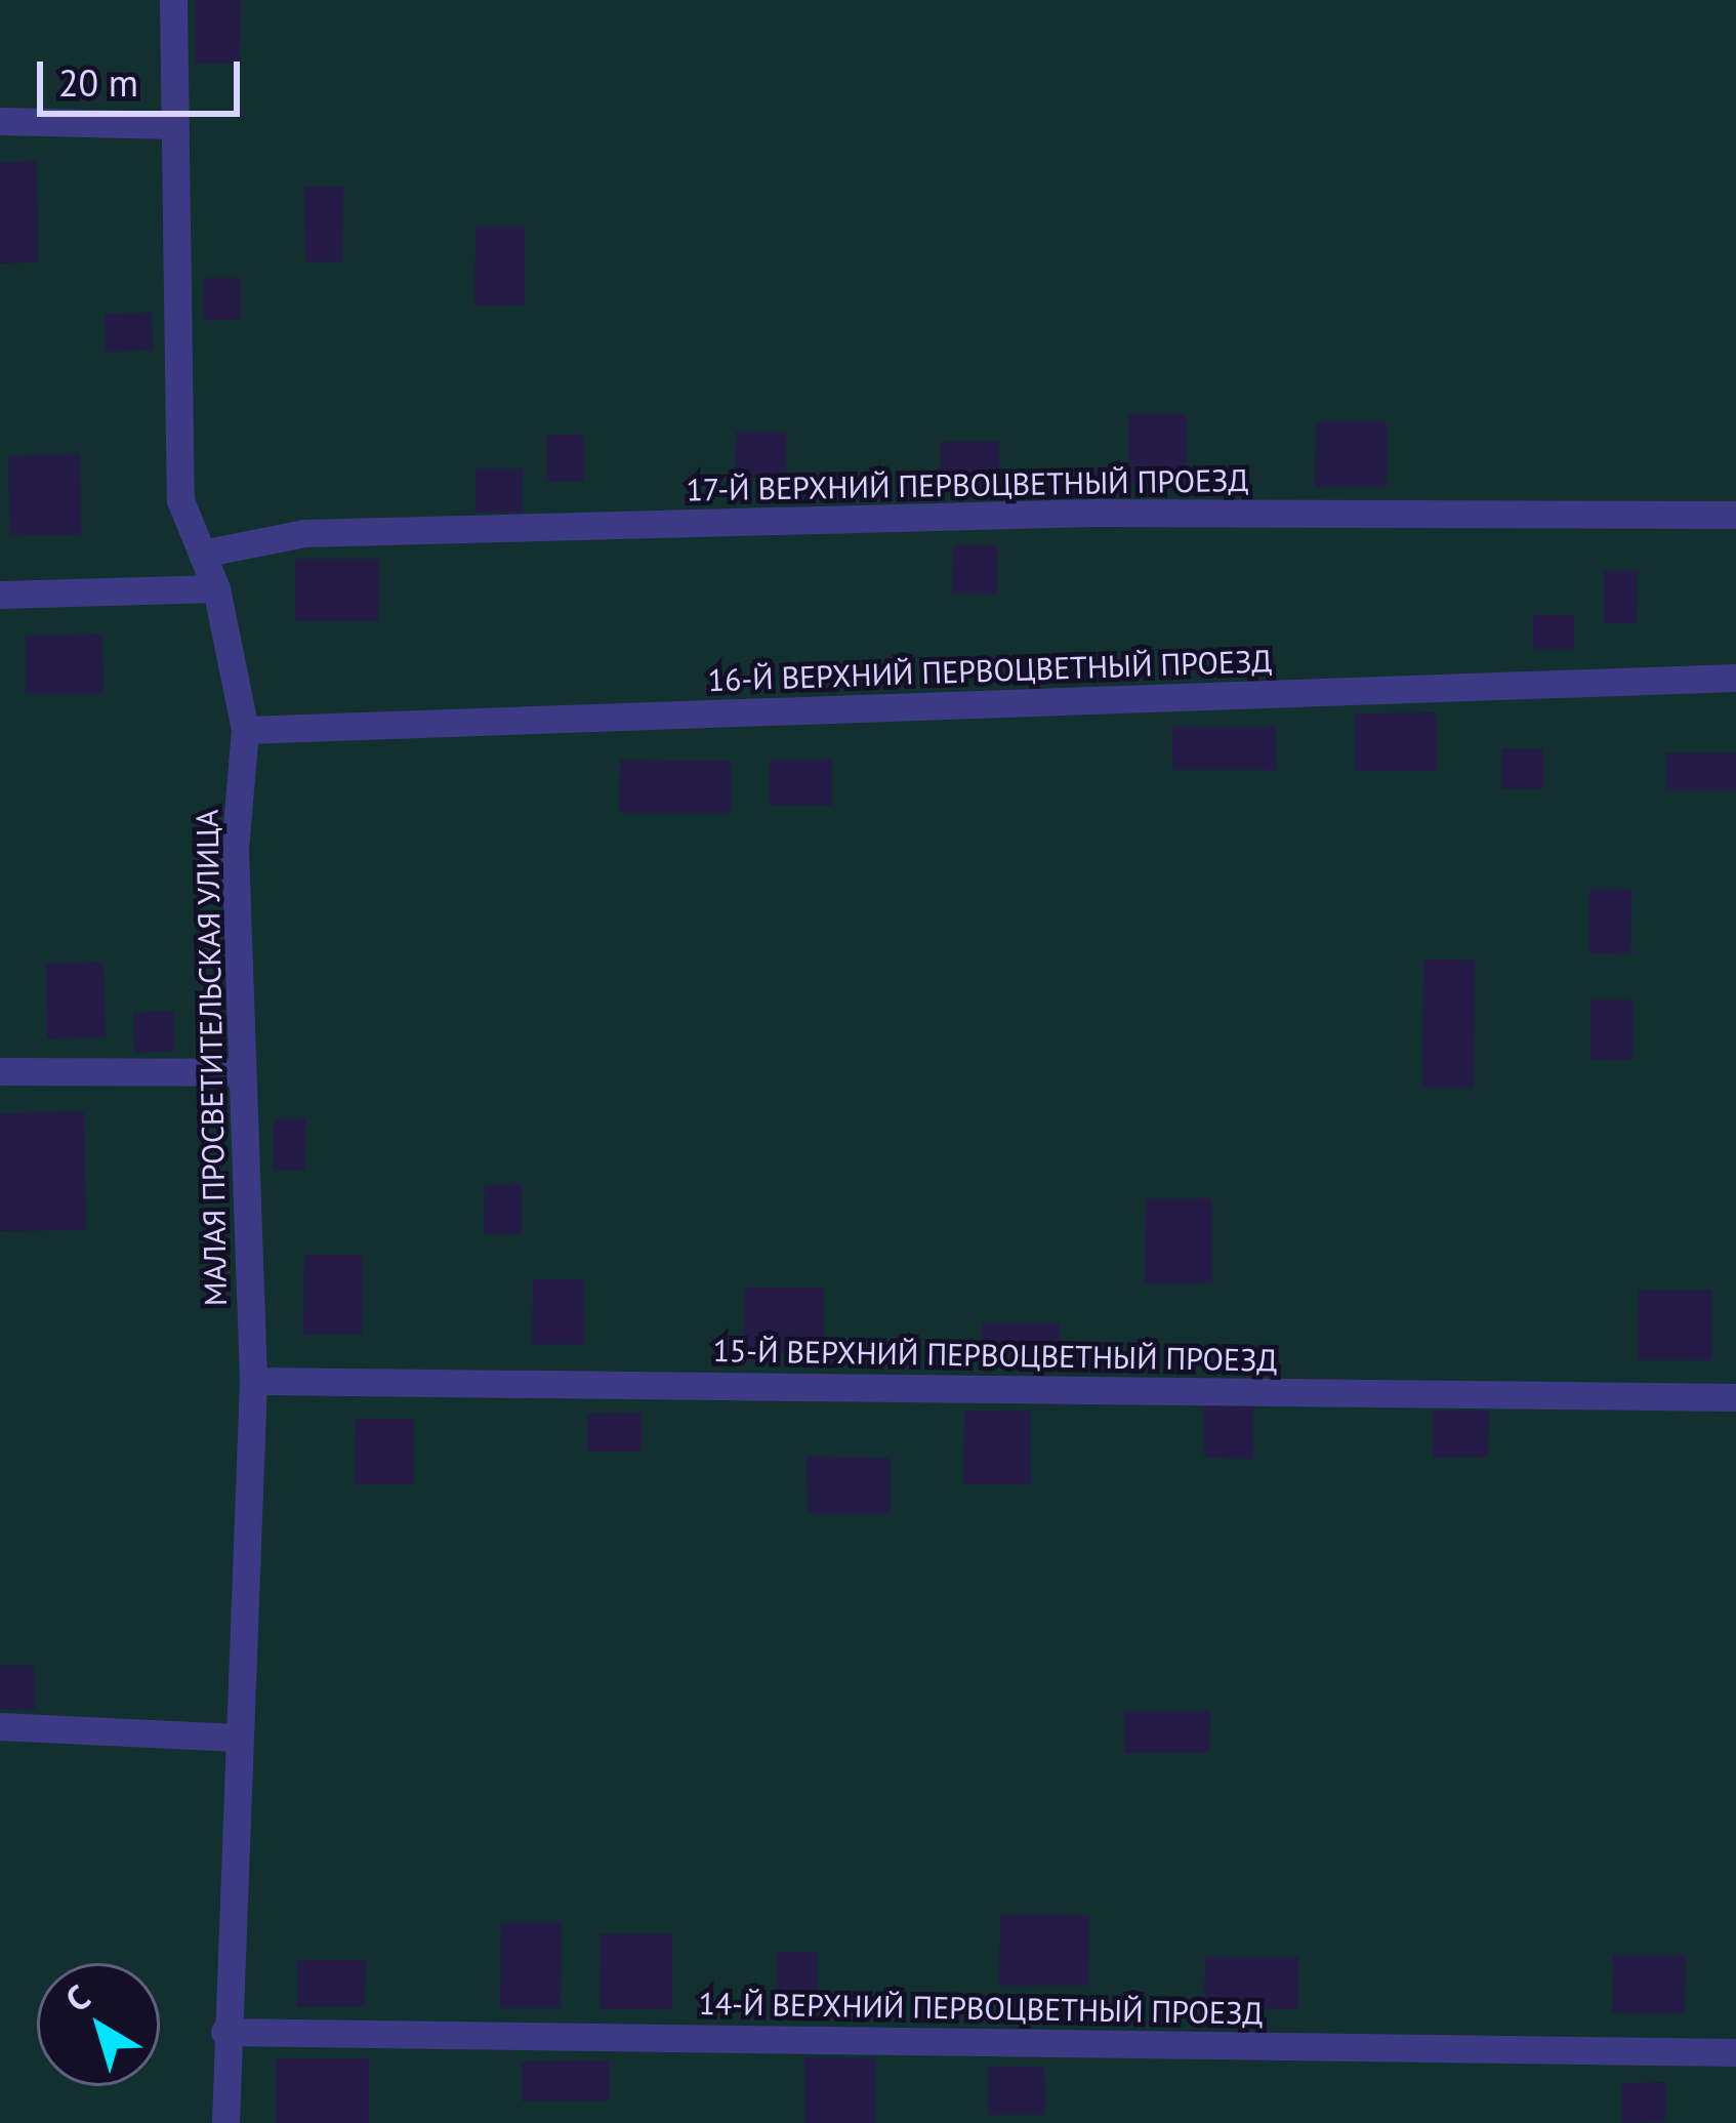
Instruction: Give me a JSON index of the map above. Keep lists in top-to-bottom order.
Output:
{
  "streets": {
    "lane": [
      "17-Й ВЕРХНИЙ ПЕРВОЦВЕТНЫЙ ПРОЕЗД",
      "16-Й ВЕРХНИЙ ПЕРВОЦВЕТНЫЙ ПРОЕЗД",
      "МАЛАЯ ПРОСВЕТИТЕЛЬСКАЯ УЛИЦА",
      "15-Й ВЕРХНИЙ ПЕРВОЦВЕТНЫЙ ПРОЕЗД",
      "14-Й ВЕРХНИЙ ПЕРВОЦВЕТНЫЙ ПРОЕЗД"
    ]
  },
  "crossings": [
    ["17-Й ВЕРХНИЙ ПЕРВОЦВЕТНЫЙ ПРОЕЗД", "МАЛАЯ ПРОСВЕТИТЕЛЬСКАЯ УЛИЦА"],
    ["16-Й ВЕРХНИЙ ПЕРВОЦВЕТНЫЙ ПРОЕЗД", "МАЛАЯ ПРОСВЕТИТЕЛЬСКАЯ УЛИЦА"],
    ["МАЛАЯ ПРОСВЕТИТЕЛЬСКАЯ УЛИЦА", "15-Й ВЕРХНИЙ ПЕРВОЦВЕТНЫЙ ПРОЕЗД"],
    ["МАЛАЯ ПРОСВЕТИТЕЛЬСКАЯ УЛИЦА", "14-Й ВЕРХНИЙ ПЕРВОЦВЕТНЫЙ ПРОЕЗД"]
  ],
  "scale_bar": "20 m",
  "north": "top left"
}
